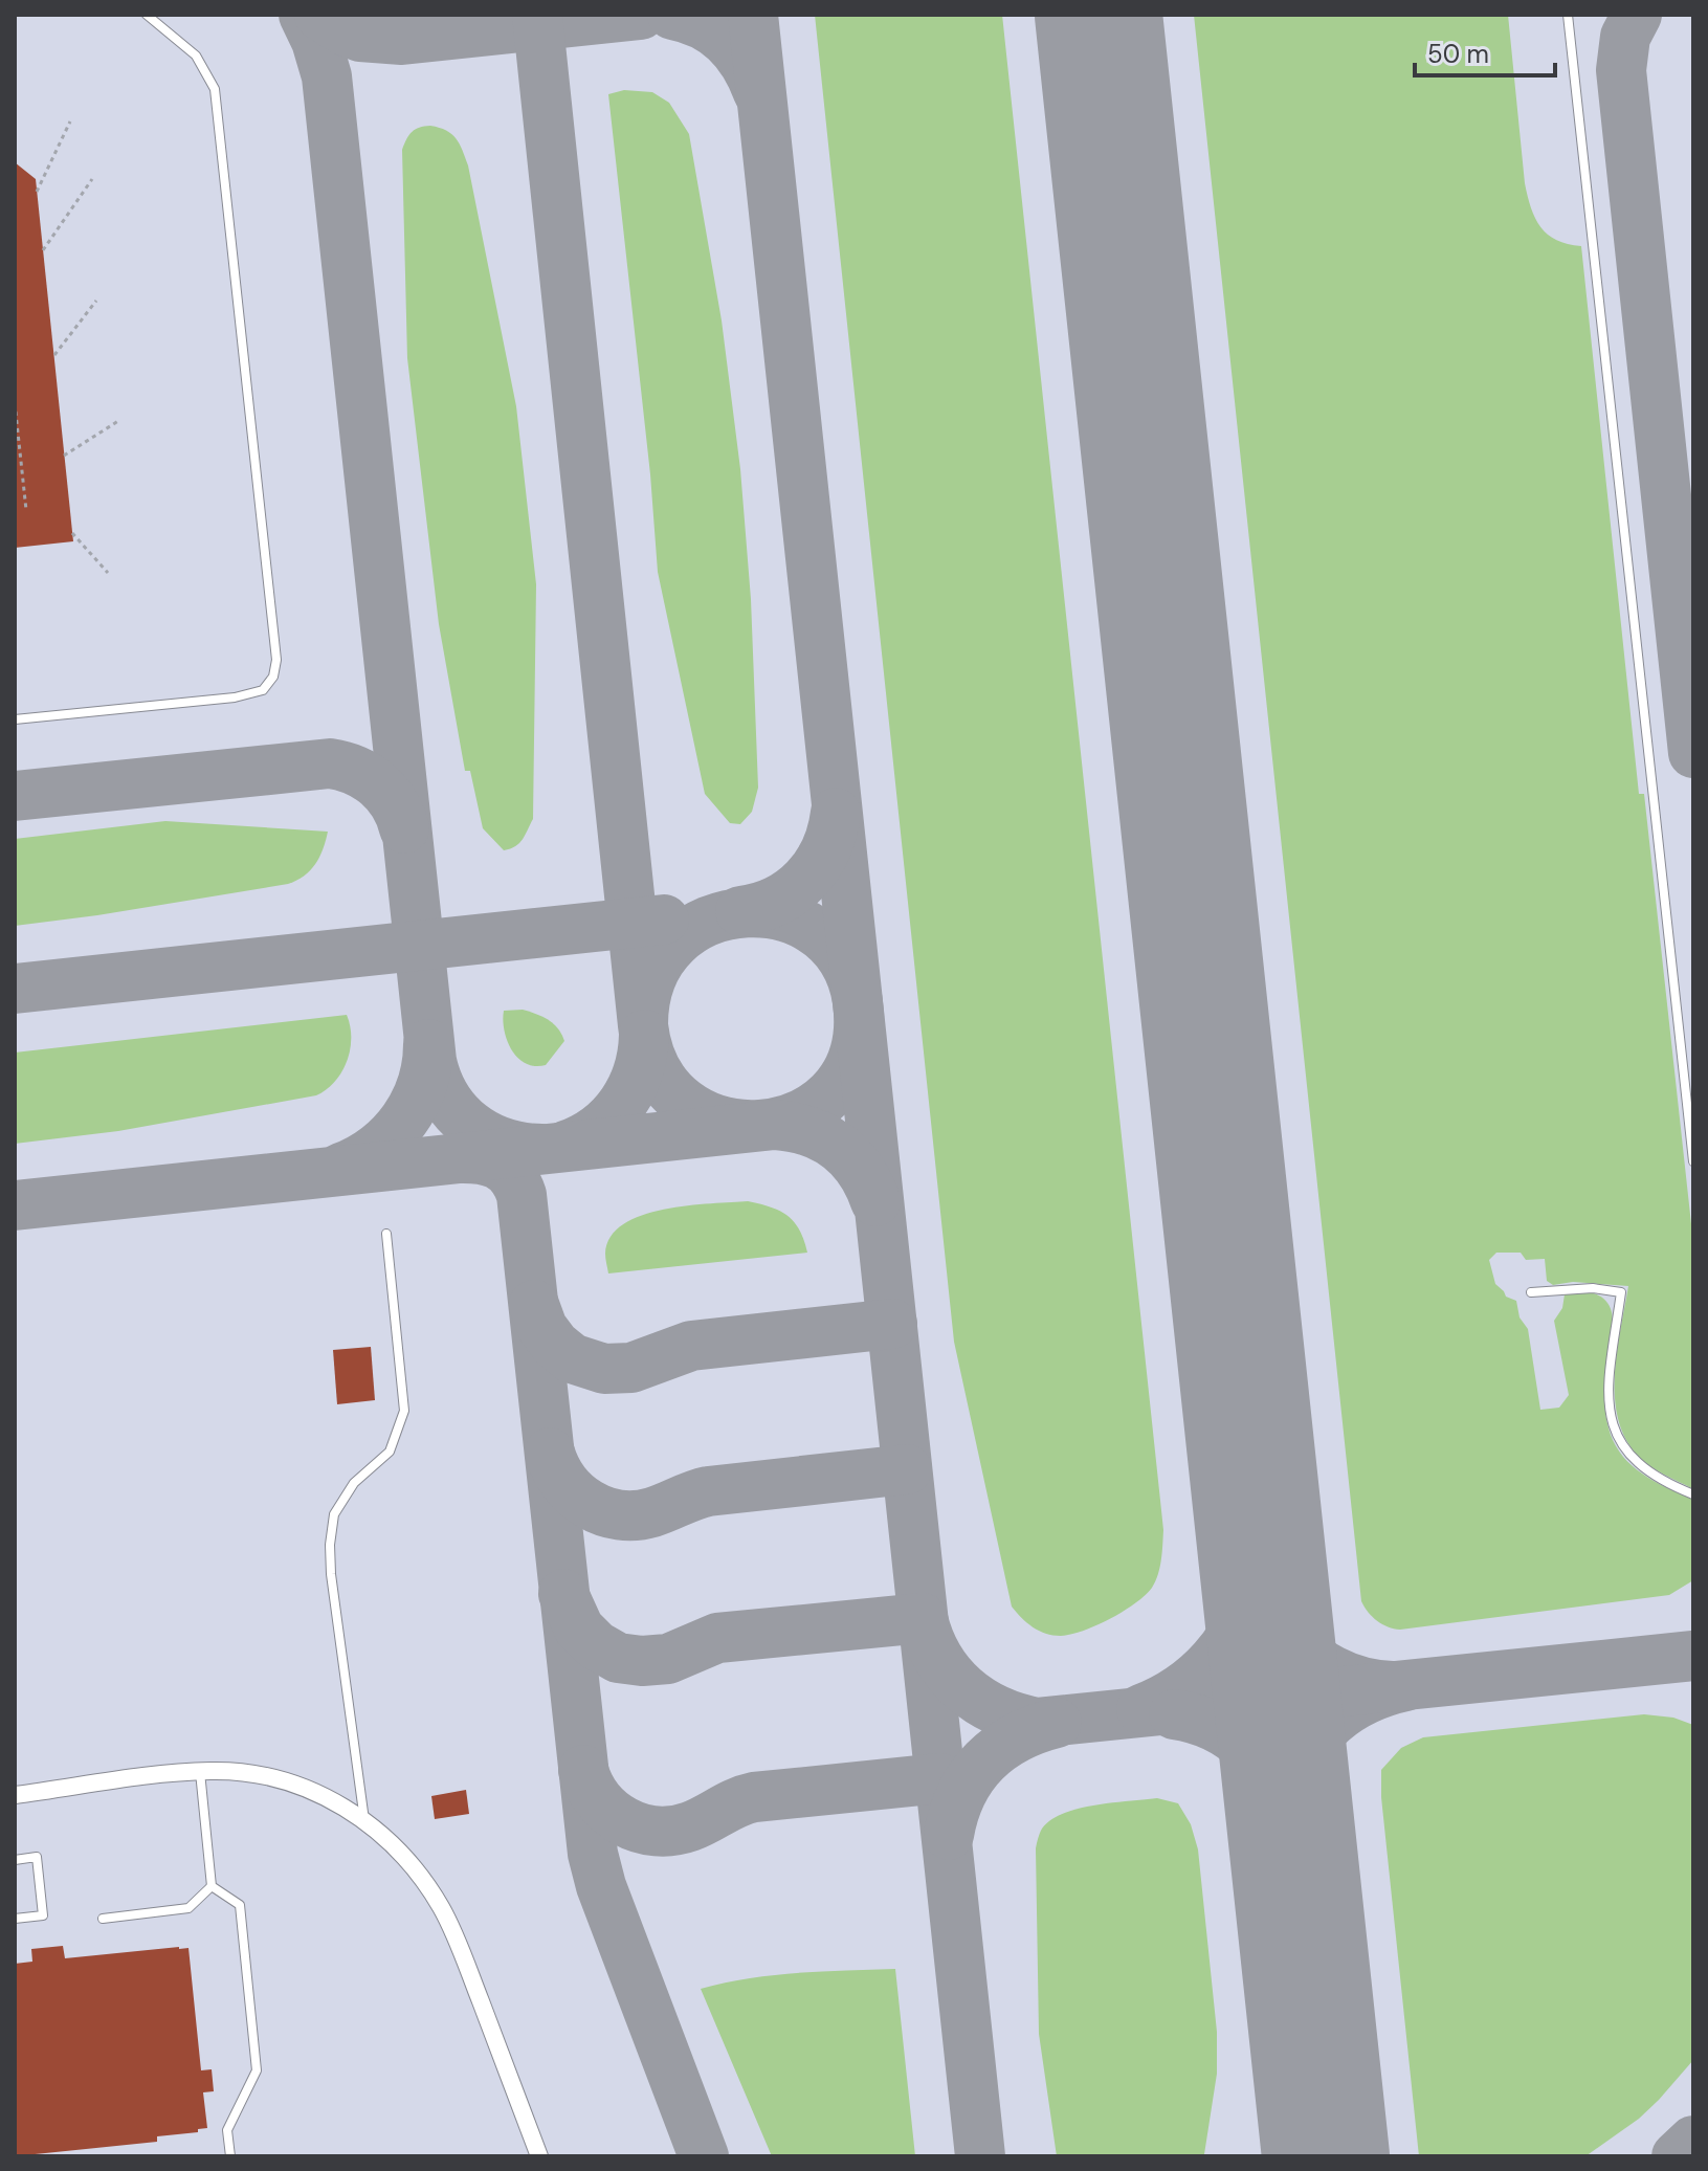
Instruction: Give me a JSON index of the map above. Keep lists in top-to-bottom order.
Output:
{
  "scale_bar": "50 m"
}
